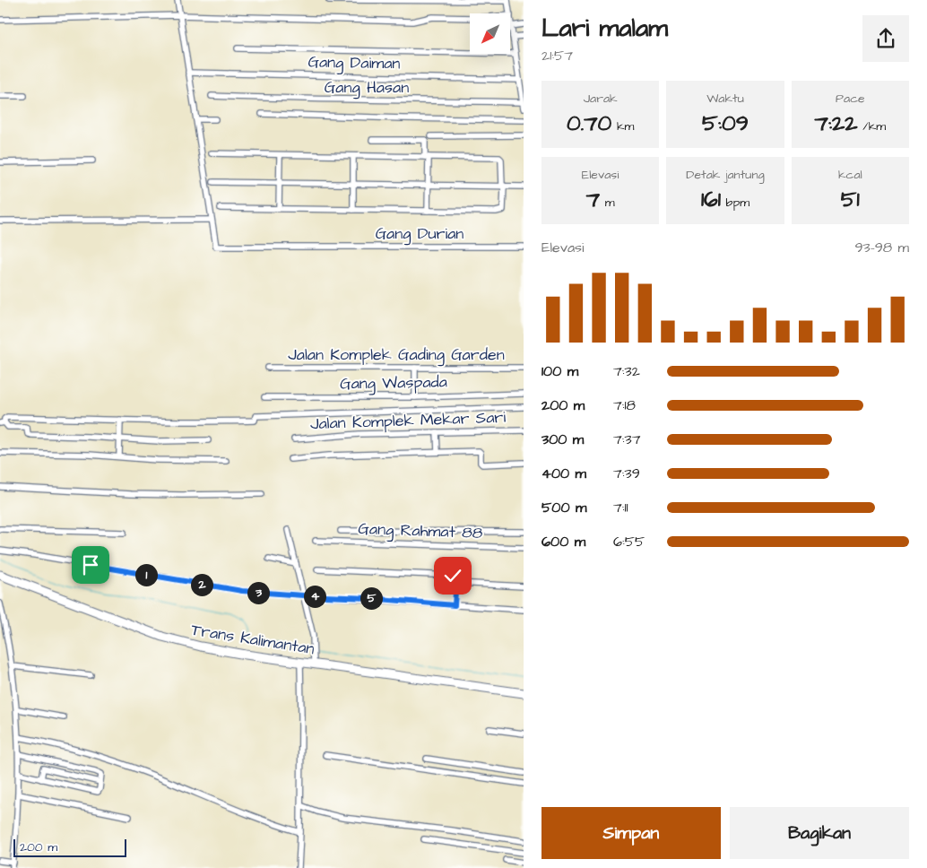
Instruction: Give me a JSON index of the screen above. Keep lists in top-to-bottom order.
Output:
{
  "streets": {
    "highway": ["Trans Kalimantan"],
    "street": [
      "Gang Daiman",
      "Gang Hasan",
      "Gang Durian",
      "Jalan Komplek Gading Garden",
      "Gang Waspada",
      "Jalan Komplek Mekar Sari",
      "Gang Rahmat 88"
    ]
  },
  "scale_bar": "200 m",
  "north": "bottom left",
  "page": {
    "heading": ["Lari malam", "21:57"],
    "stats": [
      ["Jarak", "0.70 km"],
      ["Waktu", "5:09"],
      ["Pace", "7:22 /km"],
      ["Elevasi", "7 m"],
      ["Detak jantung", "161 bpm"],
      ["kcal", "51"]
    ],
    "chart": ["Elevasi", "93–98 m"],
    "list": [
      {
        "name": "100 m",
        "note": "7:32"
      },
      {
        "name": "200 m",
        "note": "7:18"
      },
      {
        "name": "300 m",
        "note": "7:37"
      },
      {
        "name": "400 m",
        "note": "7:39"
      },
      {
        "name": "500 m",
        "note": "7:11"
      },
      {
        "name": "600 m",
        "note": "6:55"
      }
    ],
    "pins": [
      "1",
      "2",
      "3",
      "4",
      "5"
    ],
    "buttons": ["Simpan", "Bagikan"],
    "scale": "200 m"
  }
}
